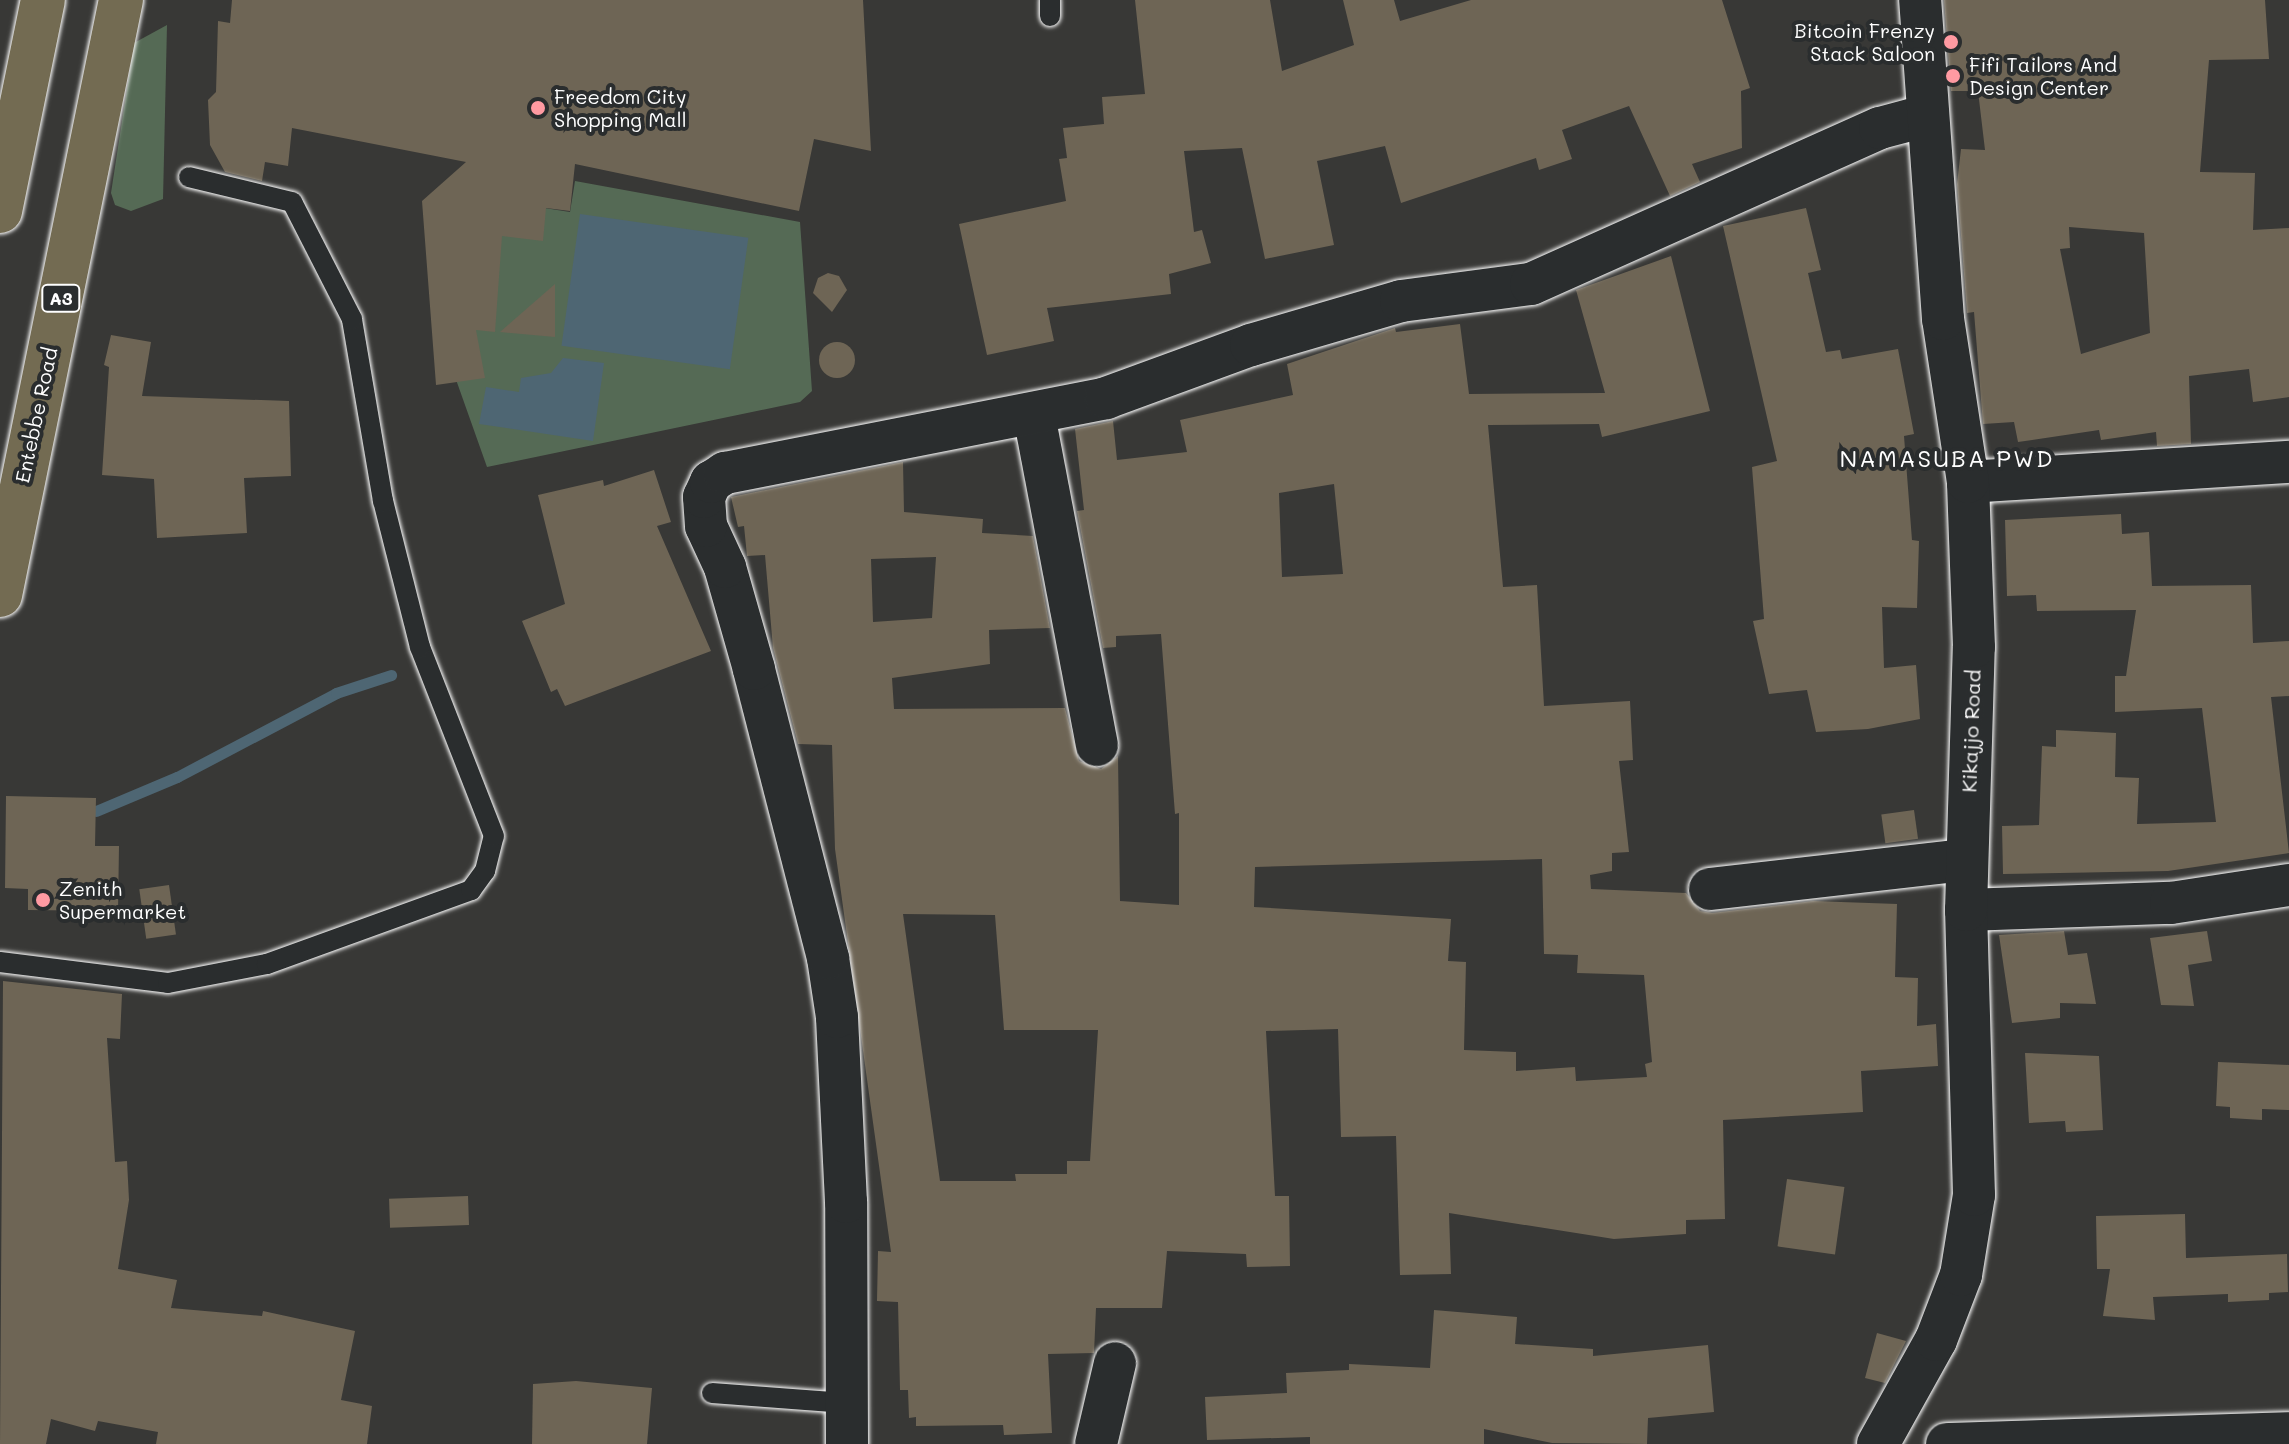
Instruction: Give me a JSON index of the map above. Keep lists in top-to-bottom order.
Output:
{
  "streets": {
    "main road": ["A3", "Entebbe Road"],
    "street": ["Kikajjo Road"]
  },
  "districts": ["NAMASUBA PWD"],
  "places": [
    "Bitcoin Frenzy Stack Saloon",
    "Fifi Tailors And Design Center",
    "Freedom City Shopping Mall",
    "Zenith Supermarket"
  ]
}
